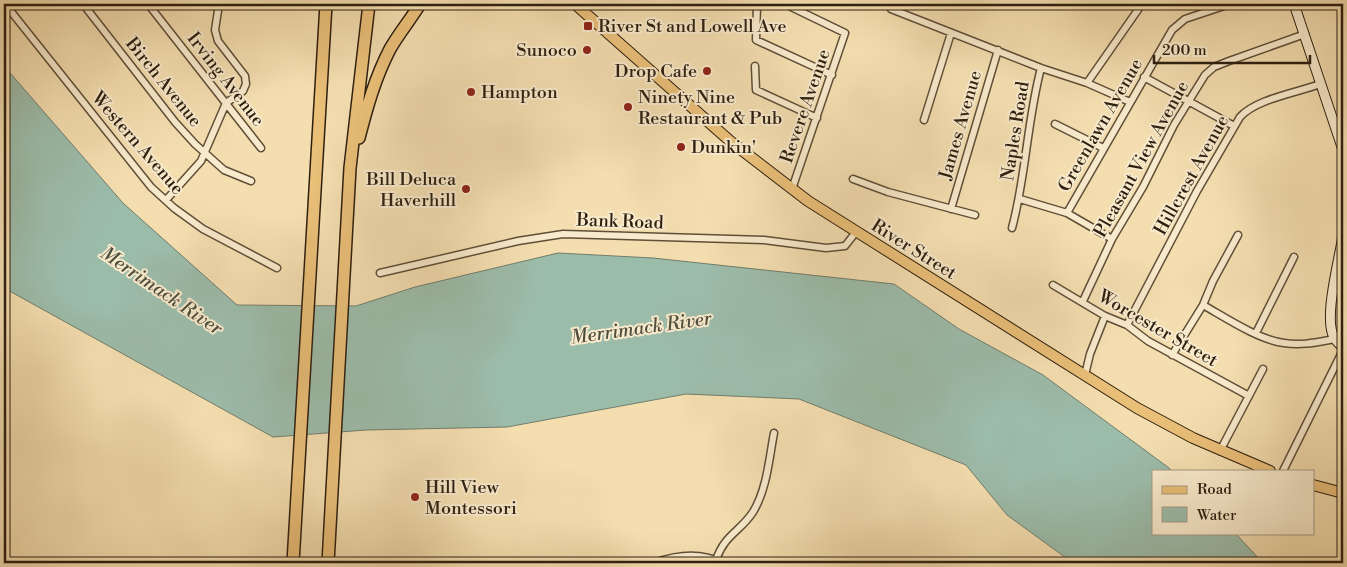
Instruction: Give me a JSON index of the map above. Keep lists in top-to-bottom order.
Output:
{
  "streets": {
    "main road": ["River Street"],
    "street": [
      "Irving Avenue",
      "Birch Avenue",
      "Revere Avenue",
      "James Avenue",
      "Greenlawn Avenue",
      "Naples Road",
      "Western Avenue",
      "Pleasant View Avenue",
      "Hillcrest Avenue",
      "Bank Road",
      "Worcester Street"
    ]
  },
  "crossings": [
    ["Revere Avenue", "River Street"],
    ["Pleasant View Avenue", "Worcester Street"],
    ["Hillcrest Avenue", "Worcester Street"],
    ["Bank Road", "River Street"]
  ],
  "water": ["Merrimack River"],
  "places": {
    "transit": ["River St and Lowell Ave"],
    "other": [
      "Sunoco",
      "Drop Cafe",
      "Hampton",
      "Ninety Nine Restaurant & Pub",
      "Dunkin'",
      "Bill Deluca Haverhill",
      "Hill View Montessori"
    ]
  },
  "legend": ["Road", "Water"],
  "scale_bar": "200 m"
}
